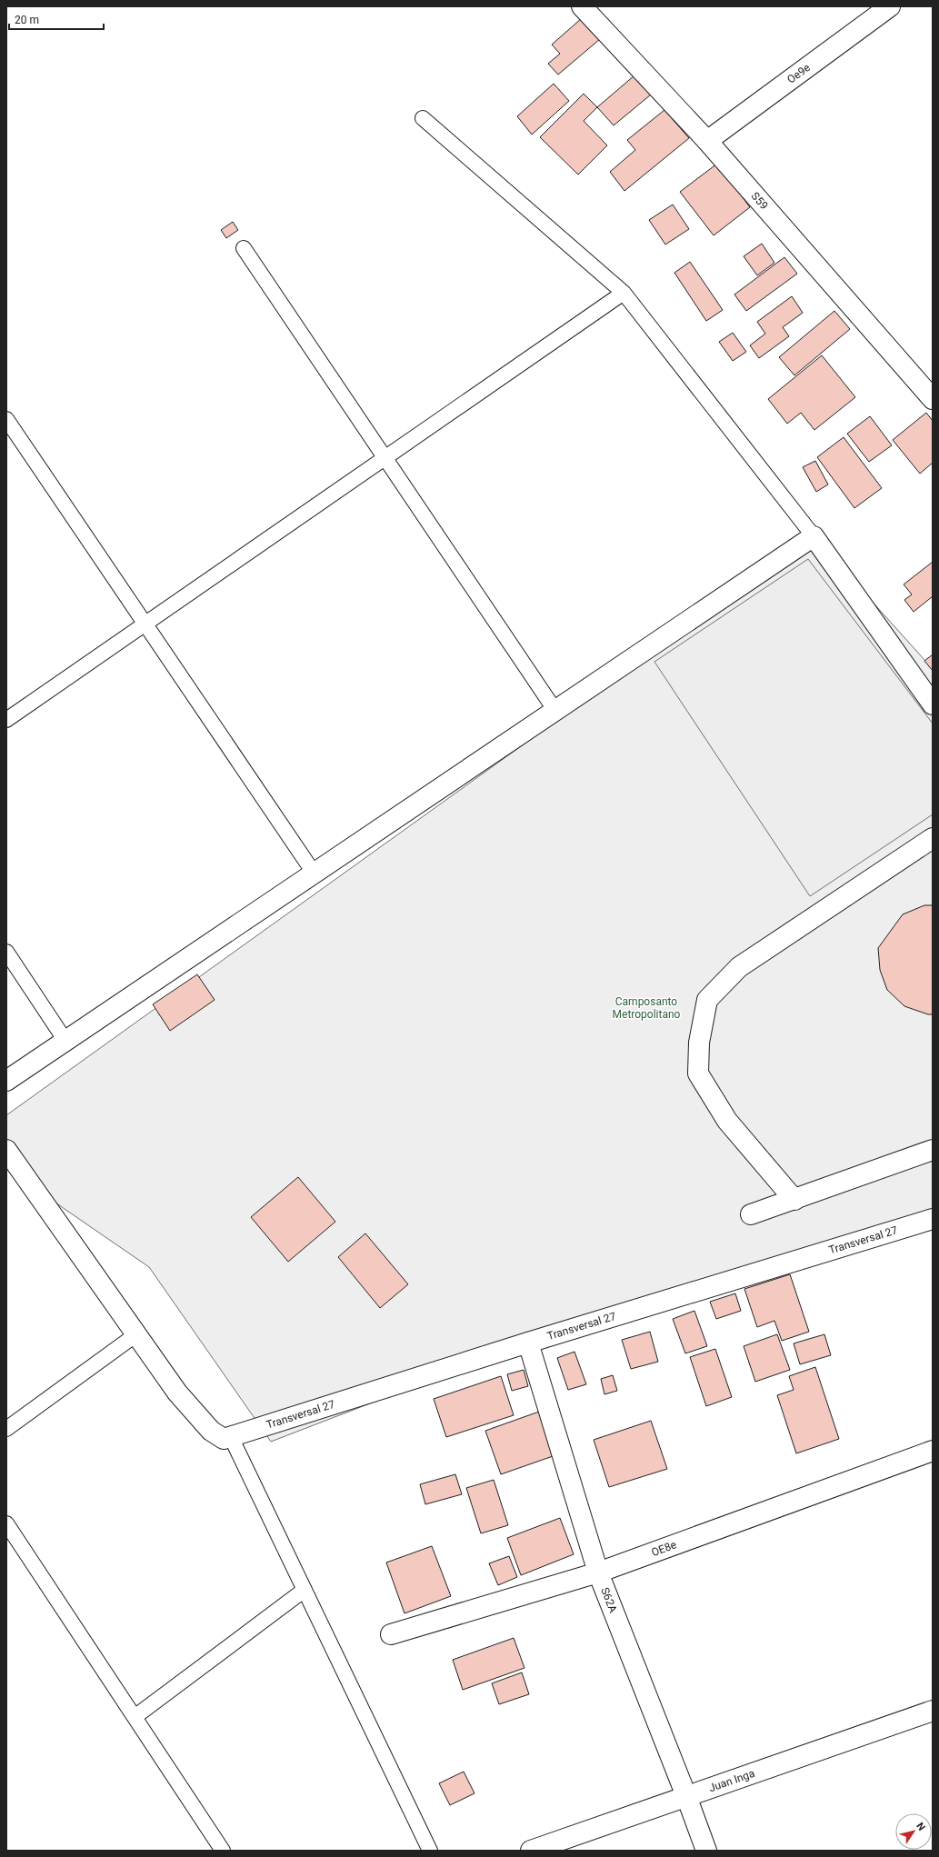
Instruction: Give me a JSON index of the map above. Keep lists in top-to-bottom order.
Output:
{
  "streets": {
    "street": [
      "Oe9e",
      "S59",
      "Transversal 27",
      "OE8e",
      "S62A",
      "Juan Inga"
    ]
  },
  "crossings": [
    ["Oe9e", "S59"],
    ["Transversal 27", "S62A"],
    ["OE8e", "S62A"],
    ["S62A", "Juan Inga"]
  ],
  "parks": ["Camposanto Metropolitano"],
  "scale_bar": "20 m",
  "north": "top right"
}
